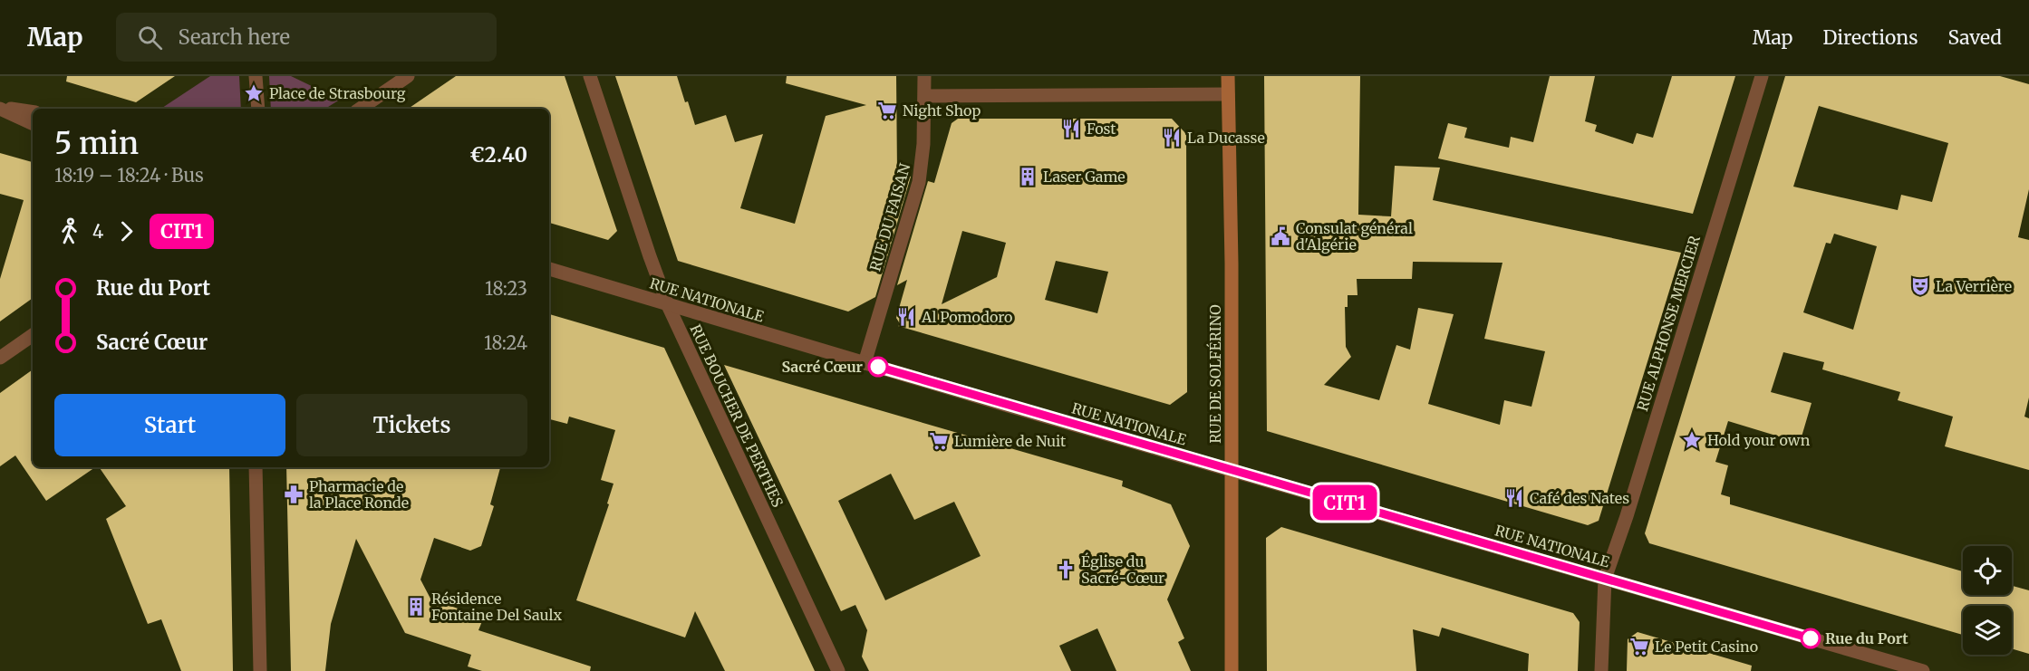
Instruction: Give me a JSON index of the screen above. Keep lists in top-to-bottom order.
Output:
{
  "streets": {
    "main road": ["RUE DE SOLFÉRINO"],
    "street": [
      "RUE DU FAISAN",
      "RUE NATIONALE",
      "RUE ALPHONSE MERCIER",
      "RUE BOUCHER DE PERTHES"
    ]
  },
  "crossings": [
    ["RUE DU FAISAN", "RUE NATIONALE"],
    ["RUE NATIONALE", "RUE ALPHONSE MERCIER"],
    ["RUE NATIONALE", "RUE DE SOLFÉRINO"],
    ["RUE NATIONALE", "RUE BOUCHER DE PERTHES"]
  ],
  "places": {
    "place": ["Place de Strasbourg", "Hold your own"],
    "supermarket": ["Night Shop", "Lumière de Nuit", "Le Petit Casino"],
    "restaurant": [
      "Fost",
      "La Ducasse",
      "Al Pomodoro",
      "Café des Nates"
    ],
    "building": ["Laser Game", "Résidence Fontaine Del Saulx"],
    "public building": ["Consulat général d'Algérie"],
    "theatre": ["La Verrière"],
    "other": ["Sacré Cœur", "Rue du Port"],
    "pharmacy": ["Pharmacie de la Place Ronde"],
    "church": ["Église du Sacré-Cœur"]
  },
  "lines": ["bus line CIT1"],
  "page": {
    "header": "Map",
    "search": "Search here",
    "nav": ["Map", "Directions", "Saved"],
    "on_map": "CIT1",
    "heading": ["5 min", "18:19 – 18:24 · Bus", "€2.40"],
    "legs": ["4", "CIT1"],
    "list": [
      {
        "name": "Rue du Port",
        "value": "18:23"
      },
      {
        "name": "Sacré Cœur",
        "value": "18:24"
      }
    ],
    "buttons": ["Start", "Tickets"]
  }
}
